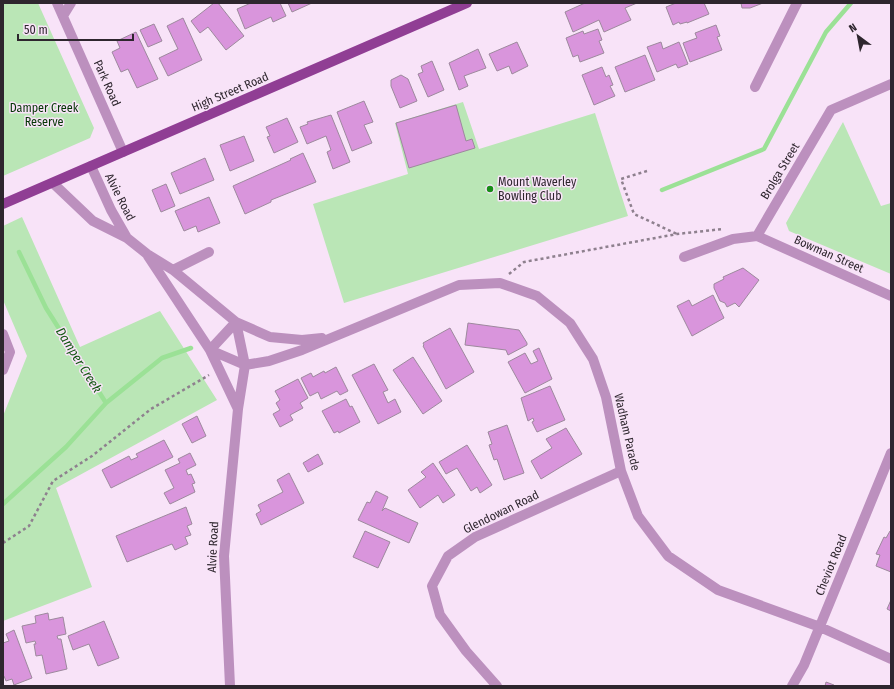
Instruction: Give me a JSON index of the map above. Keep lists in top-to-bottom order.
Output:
{
  "streets": {
    "main road": ["High Street Road"],
    "street": [
      "Park Road",
      "Brolga Street",
      "Alvie Road",
      "Bowman Street",
      "Wadham Parade",
      "Glendowan Road",
      "Cheviot Road"
    ]
  },
  "crossings": [
    ["Park Road", "High Street Road"],
    ["High Street Road", "Alvie Road"],
    ["Brolga Street", "Bowman Street"],
    ["Alvie Road", "Wadham Parade"],
    ["Wadham Parade", "Glendowan Road"],
    ["Wadham Parade", "Cheviot Road"]
  ],
  "water": ["Damper Creek"],
  "parks": ["Damper Creek Reserve"],
  "places": ["Mount Waverley Bowling Club"],
  "scale_bar": "50 m",
  "north": "top left"
}
